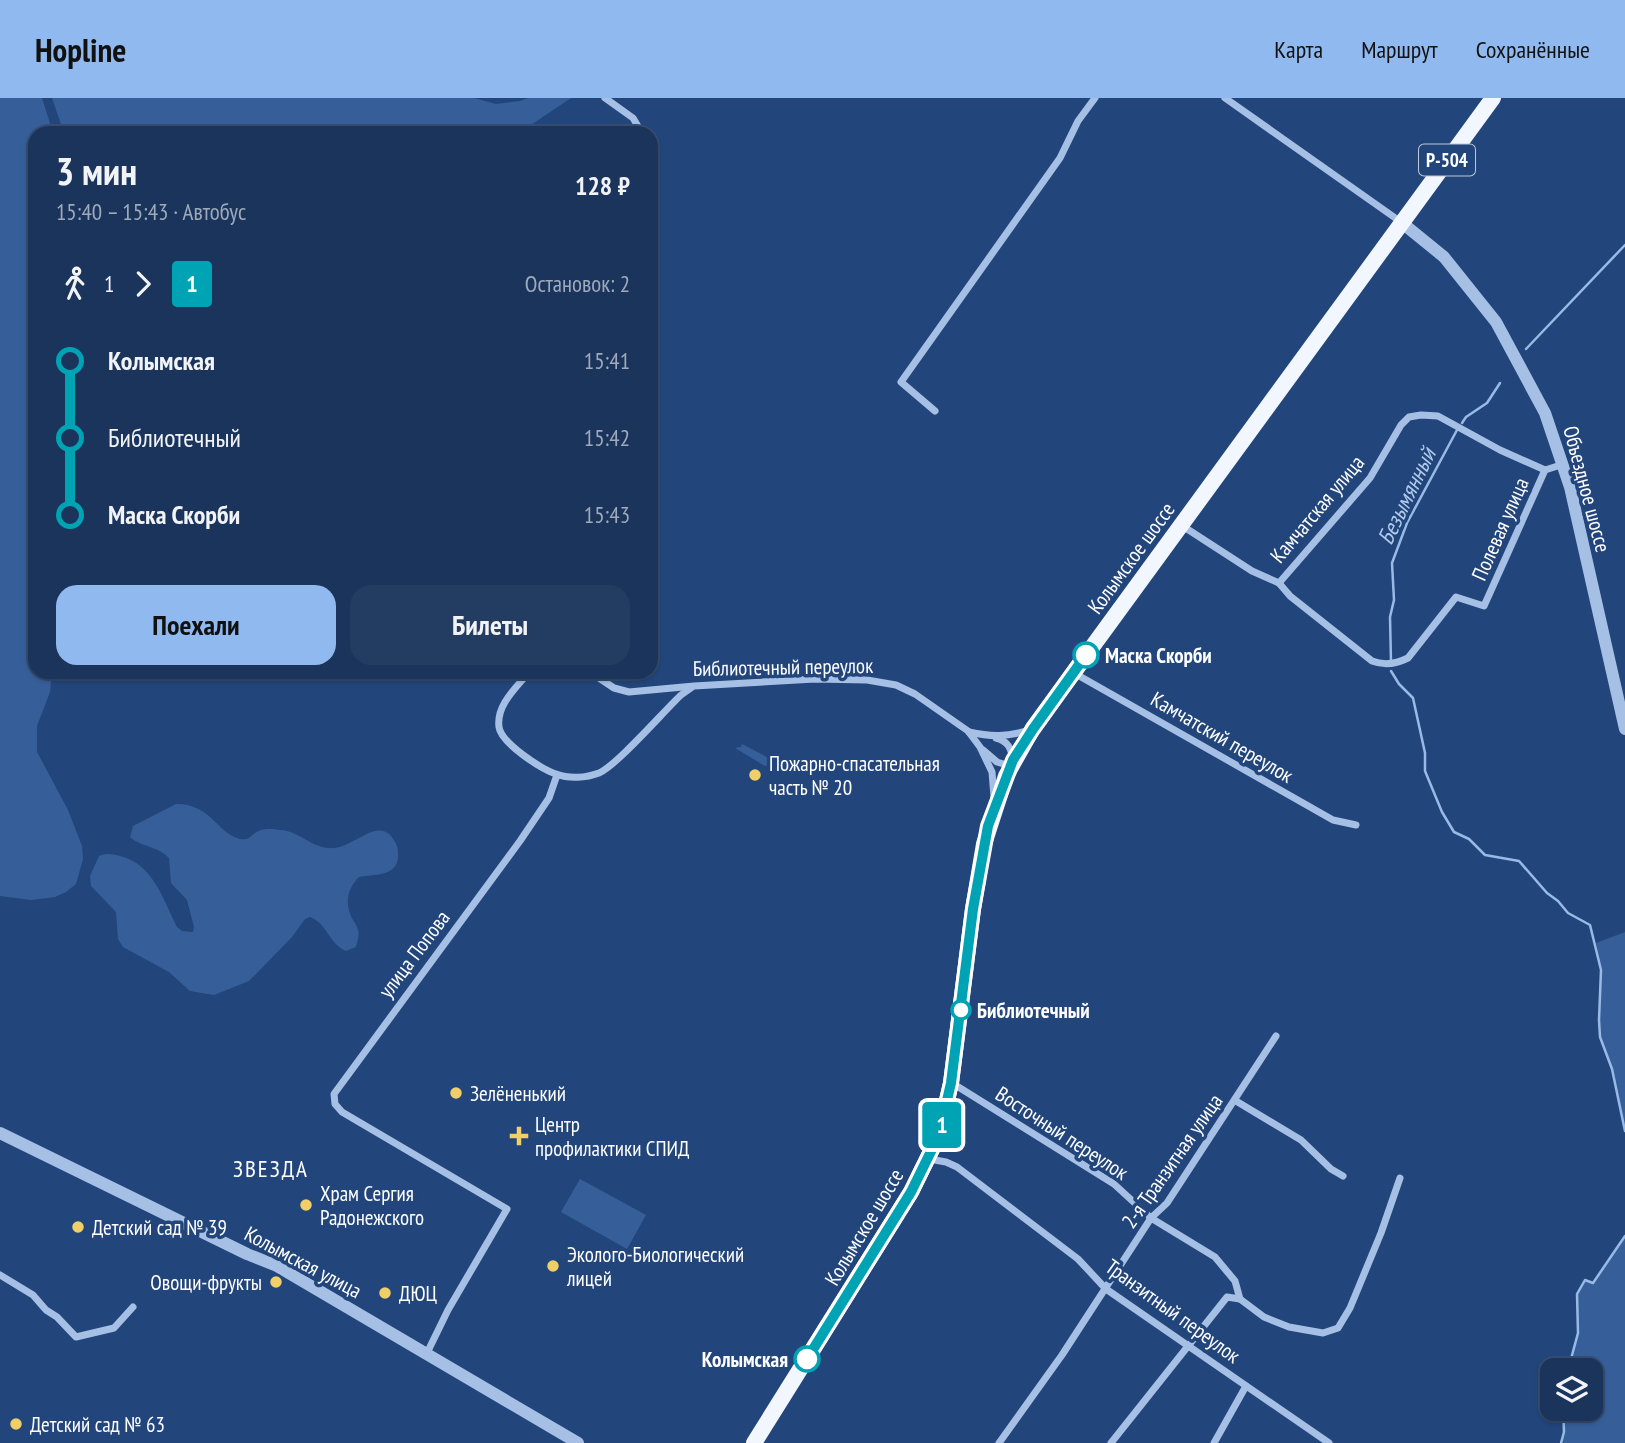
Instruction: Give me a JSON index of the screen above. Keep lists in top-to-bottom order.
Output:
{
  "streets": {
    "highway": ["Р-504", "Колымское шоссе"],
    "street": [
      "Объездное шоссе",
      "Камчатская улица",
      "Полевая улица",
      "Библиотечный переулок",
      "Камчатский переулок",
      "улица Попова",
      "Восточный переулок",
      "2-я Транзитная улица",
      "Колымская улица",
      "Транзитный переулок"
    ]
  },
  "crossings": [
    ["Р-504", "Объездное шоссе"],
    ["Р-504", "Колымское шоссе"],
    ["Объездное шоссе", "Полевая улица"],
    ["Объездное шоссе", "Колымское шоссе"],
    ["Камчатская улица", "Полевая улица"],
    ["Камчатская улица", "Колымское шоссе"],
    ["Колымское шоссе", "Библиотечный переулок"],
    ["Колымское шоссе", "Камчатский переулок"],
    ["Колымское шоссе", "Восточный переулок"],
    ["Колымское шоссе", "Транзитный переулок"],
    ["улица Попова", "Колымская улица"],
    ["Восточный переулок", "2-я Транзитная улица"],
    ["2-я Транзитная улица", "Транзитный переулок"]
  ],
  "districts": ["ЗВЕЗДА"],
  "water": ["Безымянный"],
  "places": {
    "other": [
      "Маска Скорби",
      "Пожарно-спасательная часть № 20",
      "Библиотечный",
      "Зелёненький",
      "Храм Сергия Радонежского",
      "Детский сад № 39",
      "Эколого-Биологический лицей",
      "Овощи-фрукты",
      "ДЮЦ",
      "Колымская",
      "Детский сад № 63"
    ],
    "health": ["Центр профилактики СПИД"]
  },
  "lines": ["bus line 1"],
  "page": {
    "header": "Hopline",
    "nav": ["Карта", "Маршрут", "Сохранённые"],
    "on_map": "1",
    "heading": ["3 мин", "15:40 – 15:43 · Автобус", "128 ₽"],
    "legs": ["1", "1", "Остановок: 2"],
    "list": [
      {
        "name": "Колымская",
        "value": "15:41"
      },
      {
        "name": "Библиотечный",
        "value": "15:42"
      },
      {
        "name": "Маска Скорби",
        "value": "15:43"
      }
    ],
    "buttons": ["Поехали", "Билеты"]
  }
}
